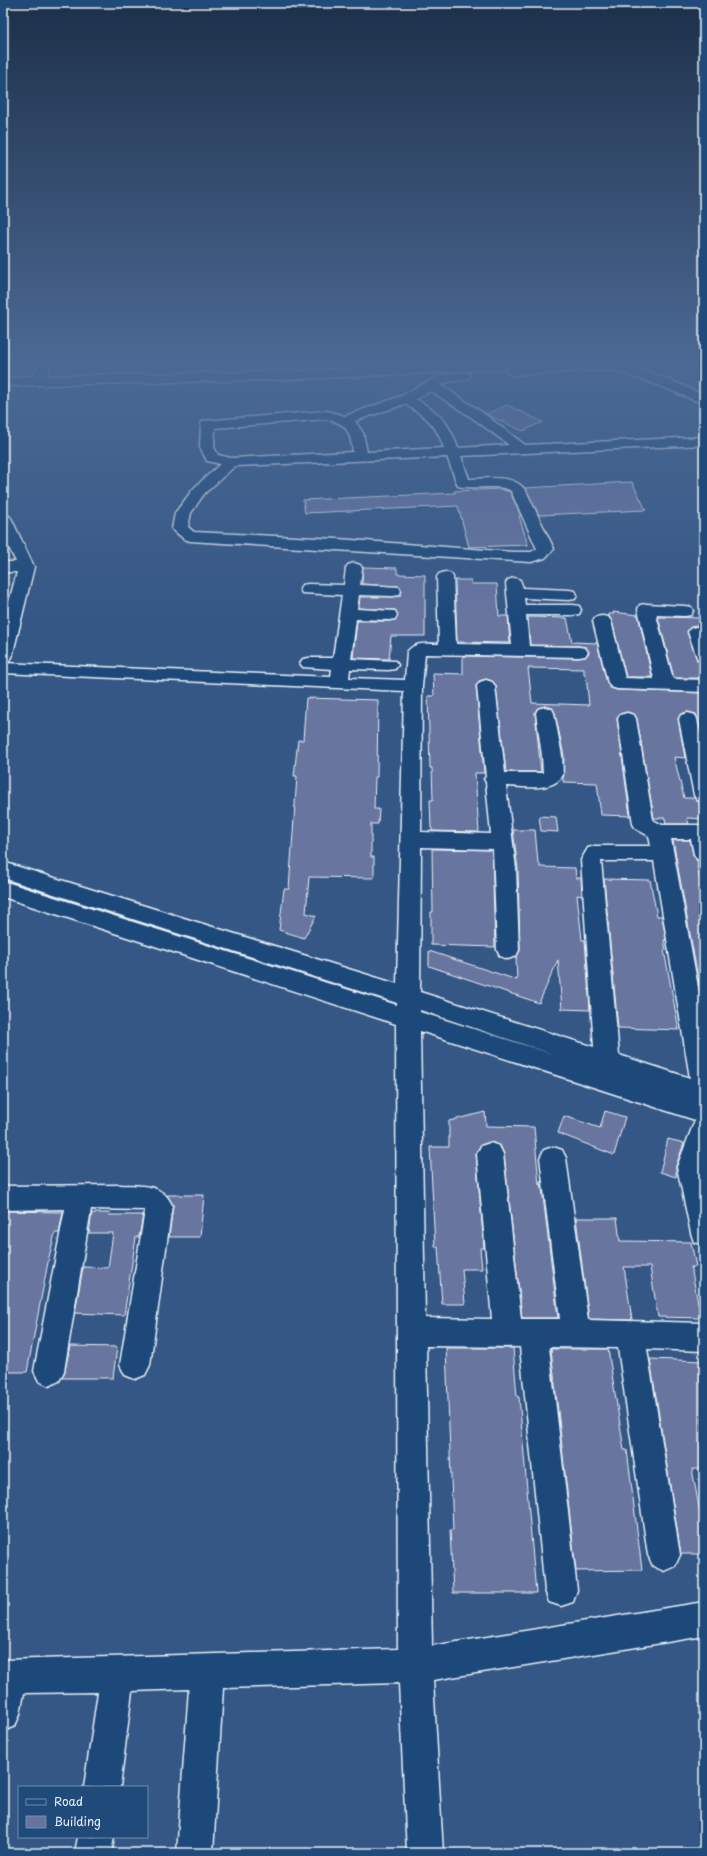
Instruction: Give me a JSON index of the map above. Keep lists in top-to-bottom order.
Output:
{
  "legend": ["Road", "Building"]
}
